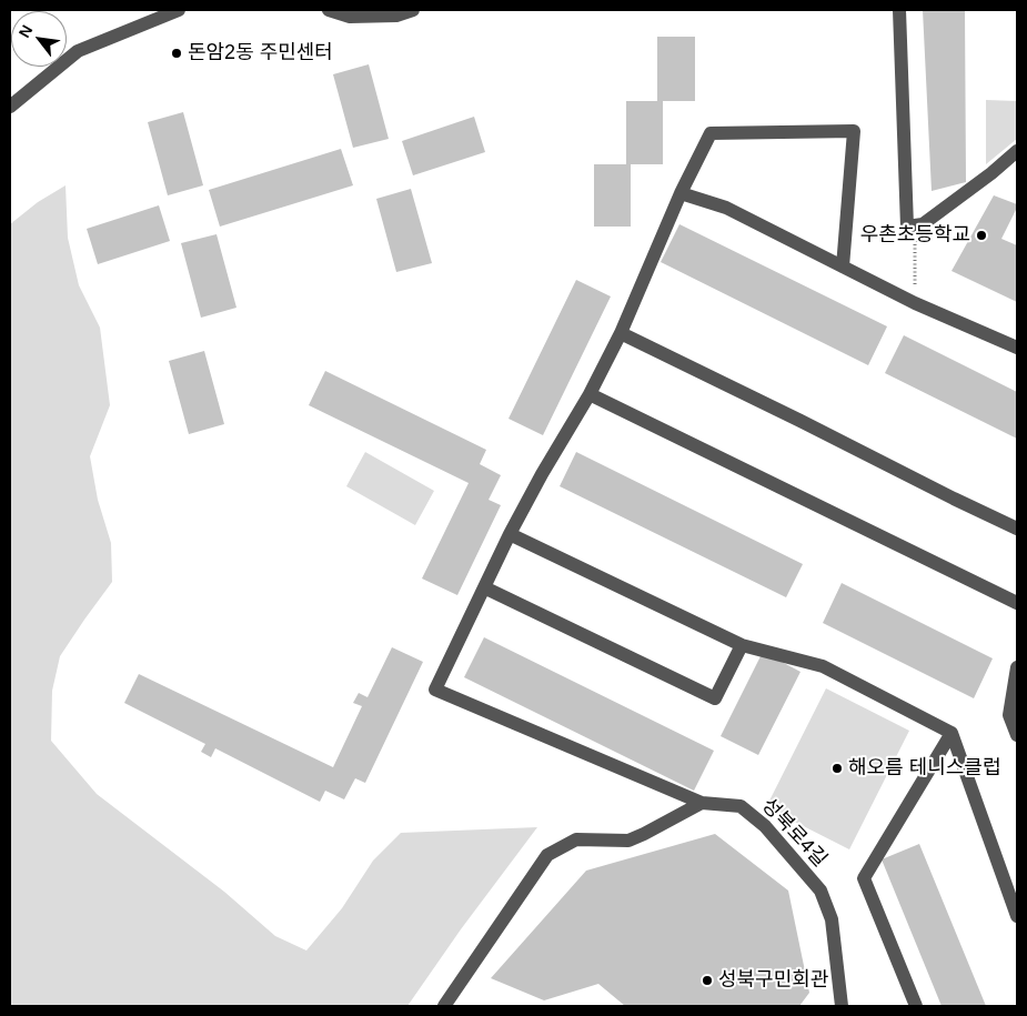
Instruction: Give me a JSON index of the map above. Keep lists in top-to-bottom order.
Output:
{
  "streets": {
    "street": ["성북로4길"]
  },
  "places": [
    "돈암2동 주민센터",
    "우촌초등학교",
    "해오름 테니스클럽",
    "성북구민회관"
  ],
  "north": "top left"
}
